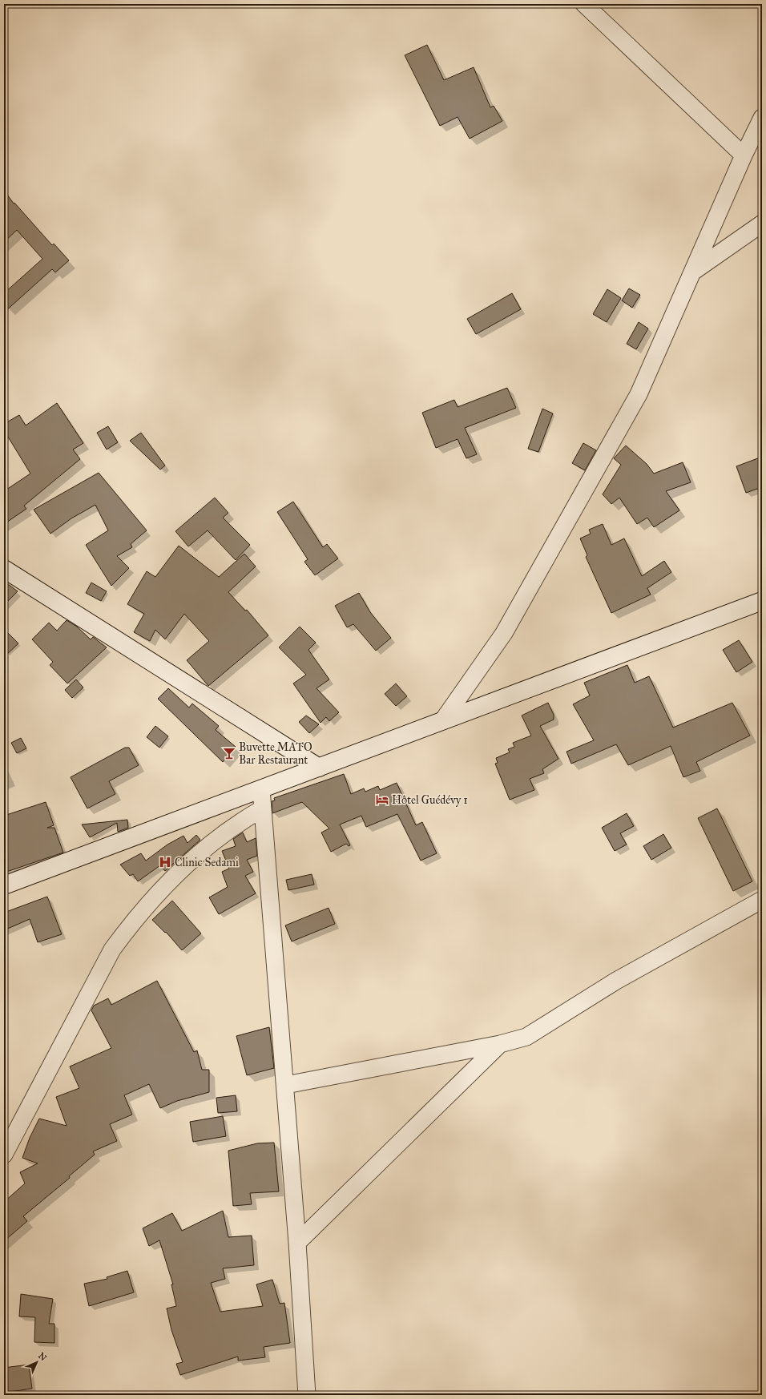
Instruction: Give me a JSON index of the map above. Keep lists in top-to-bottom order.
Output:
{
  "places": {
    "bar": ["Buvette MATO Bar Restaurant"],
    "hotel": ["Hôtel Guédévy 1"],
    "hospital": ["Clinic Sedami"]
  },
  "north": "top right"
}
